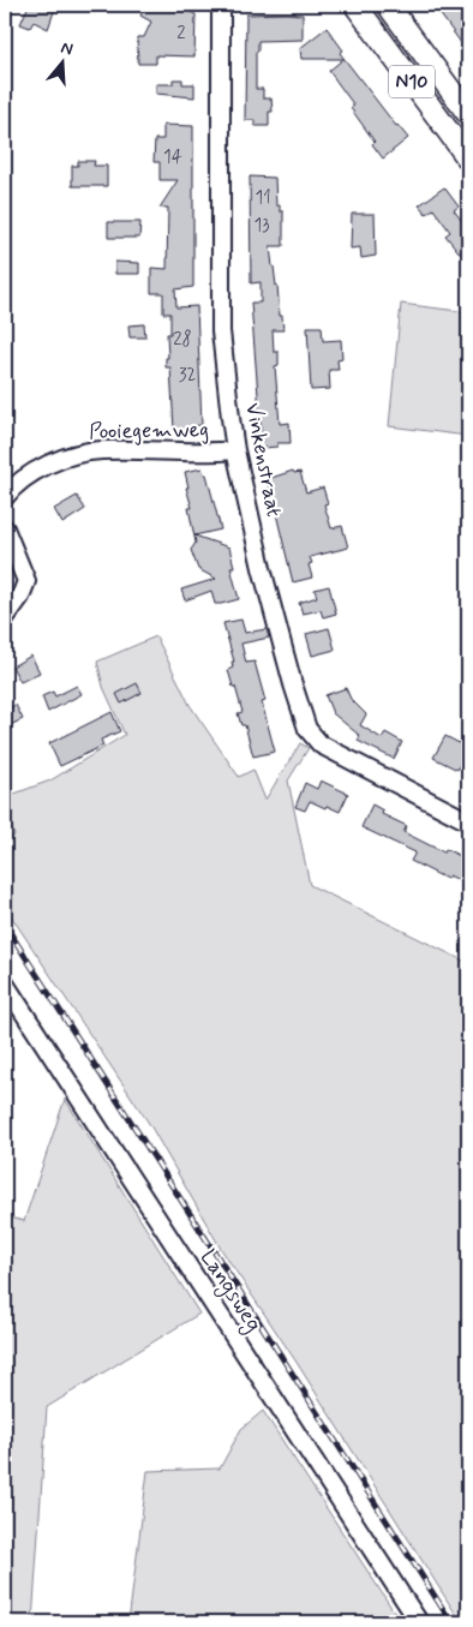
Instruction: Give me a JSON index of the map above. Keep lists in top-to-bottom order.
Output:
{
  "streets": {
    "main road": ["N10"],
    "street": ["Pooiegemweg", "Vinkenstraat", "Langsweg"]
  },
  "crossings": [
    ["Pooiegemweg", "Vinkenstraat"]
  ],
  "house_numbers": [
    "2",
    "14",
    "11",
    "13",
    "28",
    "32"
  ],
  "north": "top"
}
